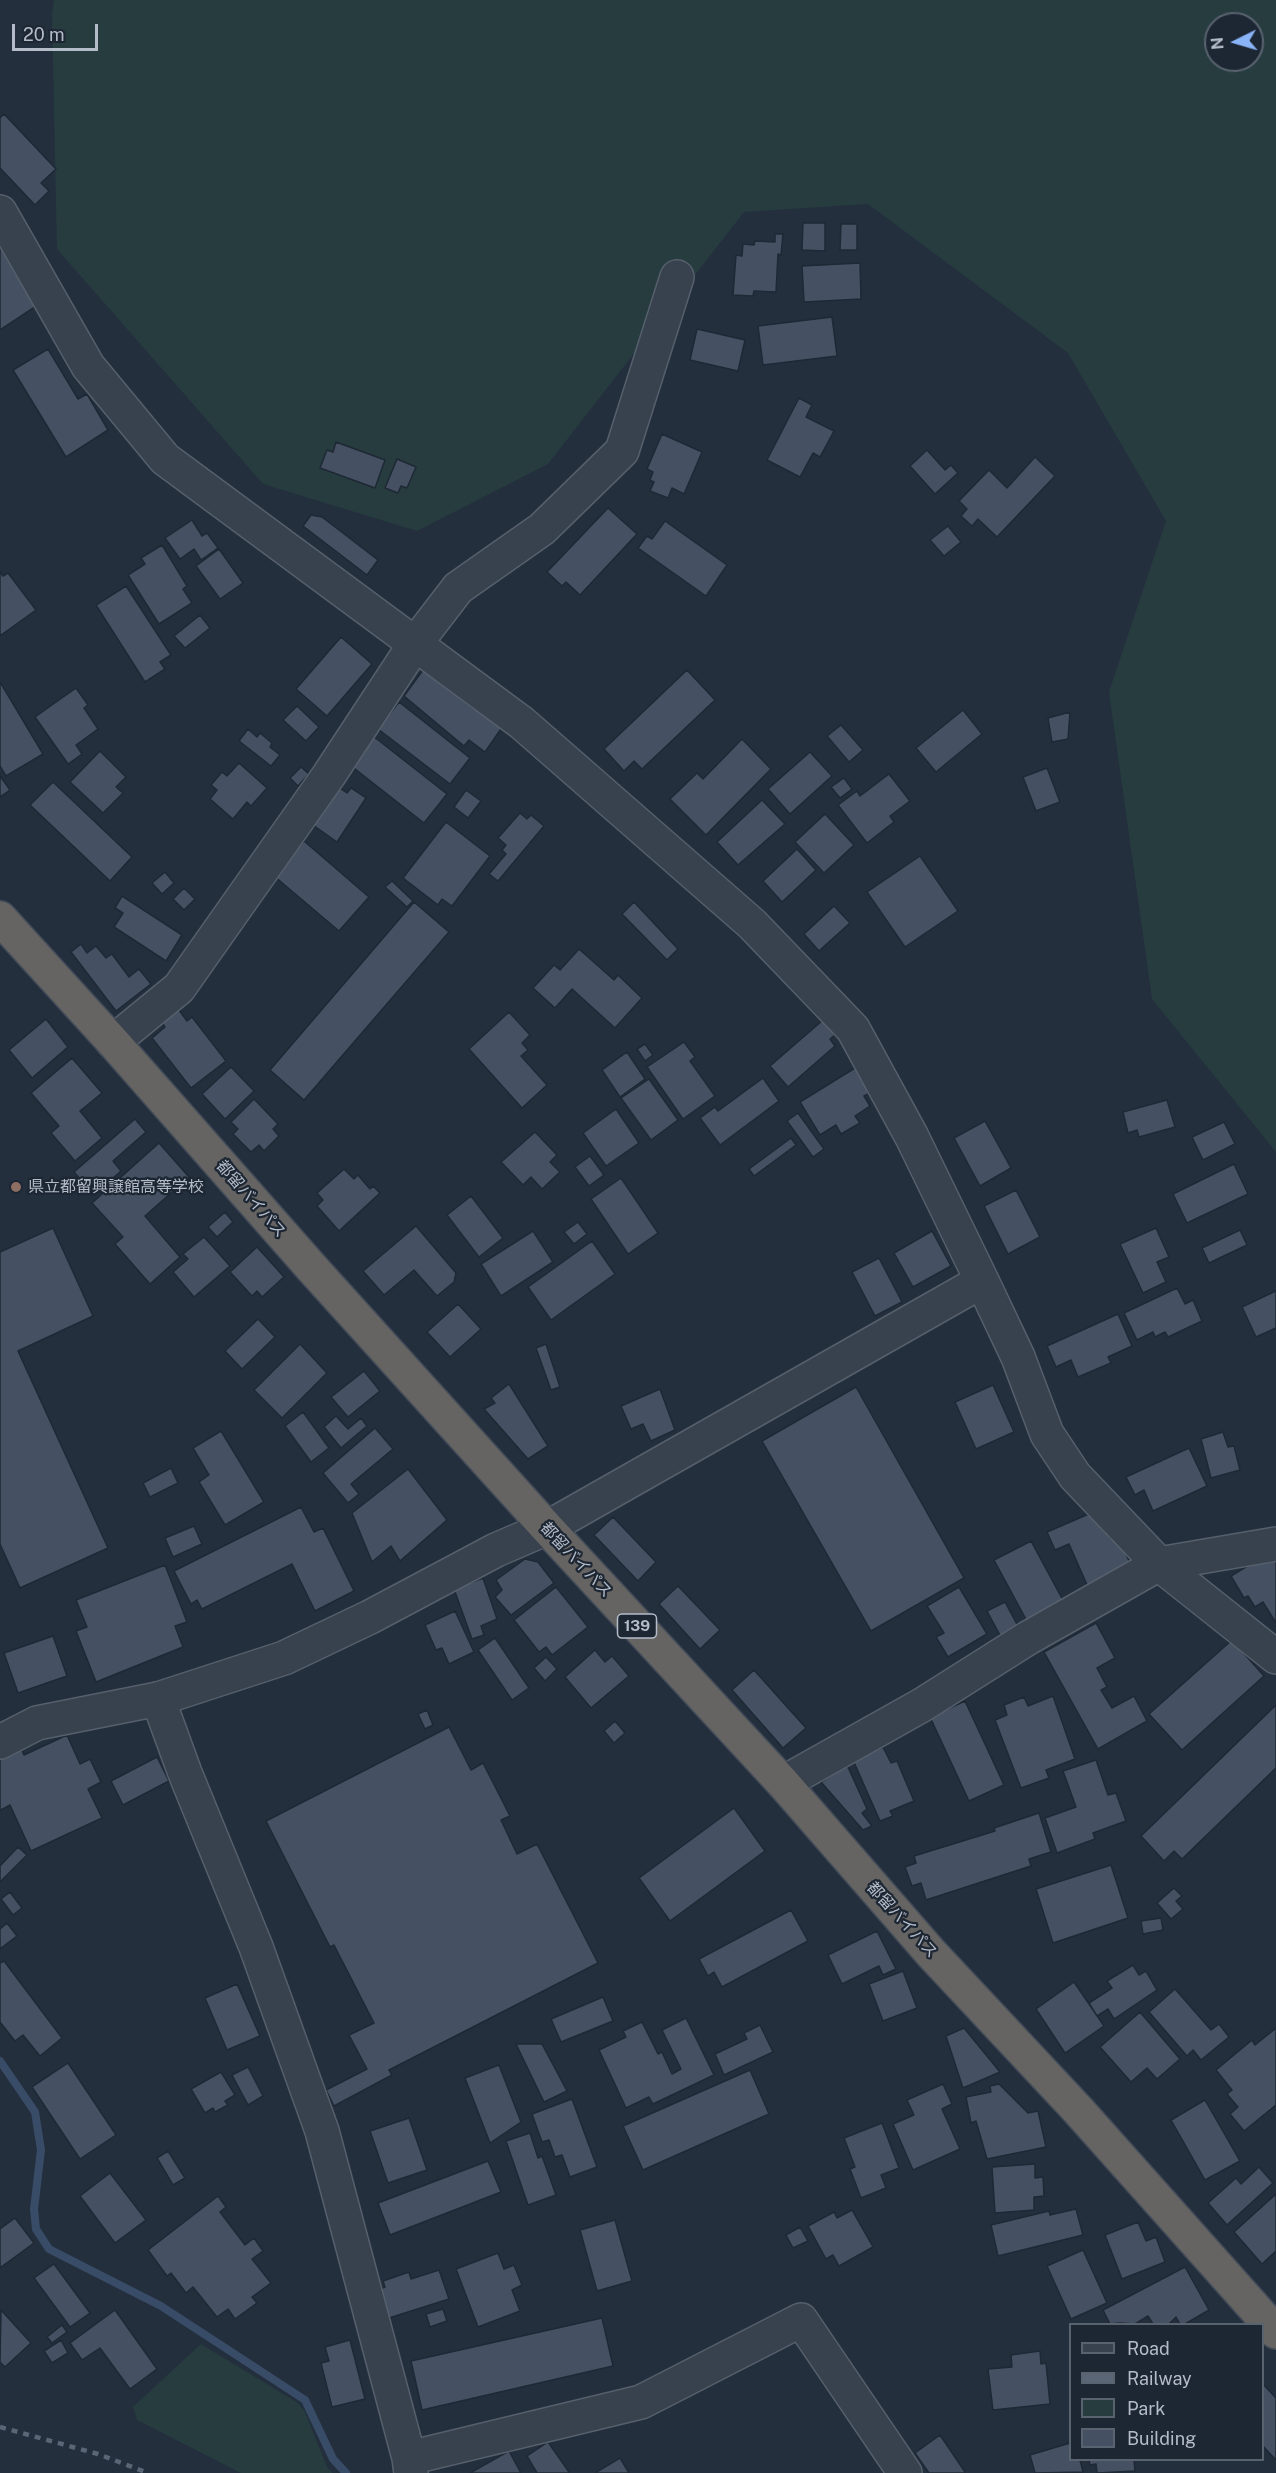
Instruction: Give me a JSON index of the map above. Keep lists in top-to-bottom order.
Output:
{
  "streets": {
    "highway": ["都留バイパス", "139"]
  },
  "places": ["県立都留興譲館高等学校"],
  "legend": [
    "Road",
    "Railway",
    "Park",
    "Building"
  ],
  "scale_bar": "20 m",
  "north": "left"
}
